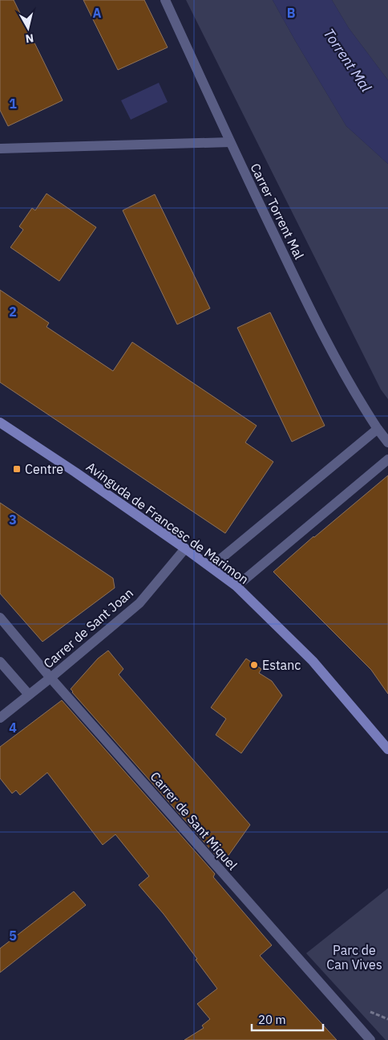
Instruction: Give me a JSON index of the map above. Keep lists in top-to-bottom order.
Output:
{
  "streets": {
    "main road": ["Avinguda de Francesc de Marimon"],
    "street": ["Carrer Torrent Mal", "Carrer de Sant Joan", "Carrer de Sant Miquel"]
  },
  "crossings": [
    ["Avinguda de Francesc de Marimon", "Carrer de Sant Joan"],
    ["Carrer de Sant Joan", "Carrer de Sant Miquel"]
  ],
  "water": ["Torrent Mal"],
  "parks": ["Parc de Can Vives"],
  "places": {
    "transit": ["Centre"],
    "other": ["Estanc"]
  },
  "scale_bar": "20 m",
  "north": "bottom",
  "grid": {
    "columns": ["A", "B"],
    "rows": [
      "1",
      "2",
      "3",
      "4",
      "5"
    ]
  }
}
